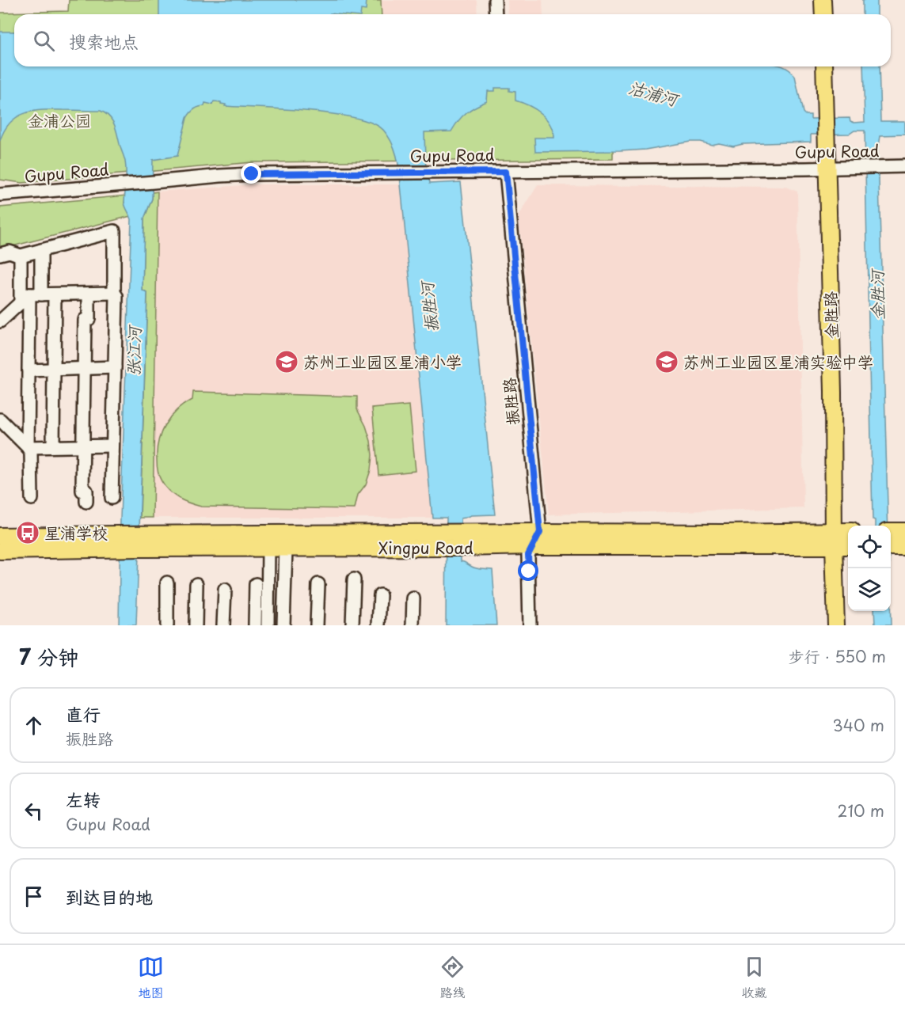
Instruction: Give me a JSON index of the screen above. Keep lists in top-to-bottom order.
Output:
{
  "streets": {
    "main road": ["金胜路", "Xingpu Road"],
    "street": ["Gupu Road", "振胜路"]
  },
  "crossings": [
    ["Gupu Road", "金胜路"],
    ["Gupu Road", "振胜路"],
    ["金胜路", "Xingpu Road"],
    ["振胜路", "Xingpu Road"]
  ],
  "water": [
    "沽浦河",
    "金胜河",
    "振胜河",
    "张江河"
  ],
  "parks": ["金浦公园"],
  "places": {
    "school or university": ["苏州工业园区星浦小学", "苏州工业园区星浦实验中学"],
    "bus stop": ["星浦学校"]
  },
  "page": {
    "search": "搜索地点",
    "heading": ["7 分钟", "步行 · 550 m"],
    "list": [
      ["直行", "振胜路", "340 m"],
      ["左转", "Gupu Road", "210 m"],
      "到达目的地"
    ],
    "nav": ["地图", "路线", "收藏"]
  }
}
